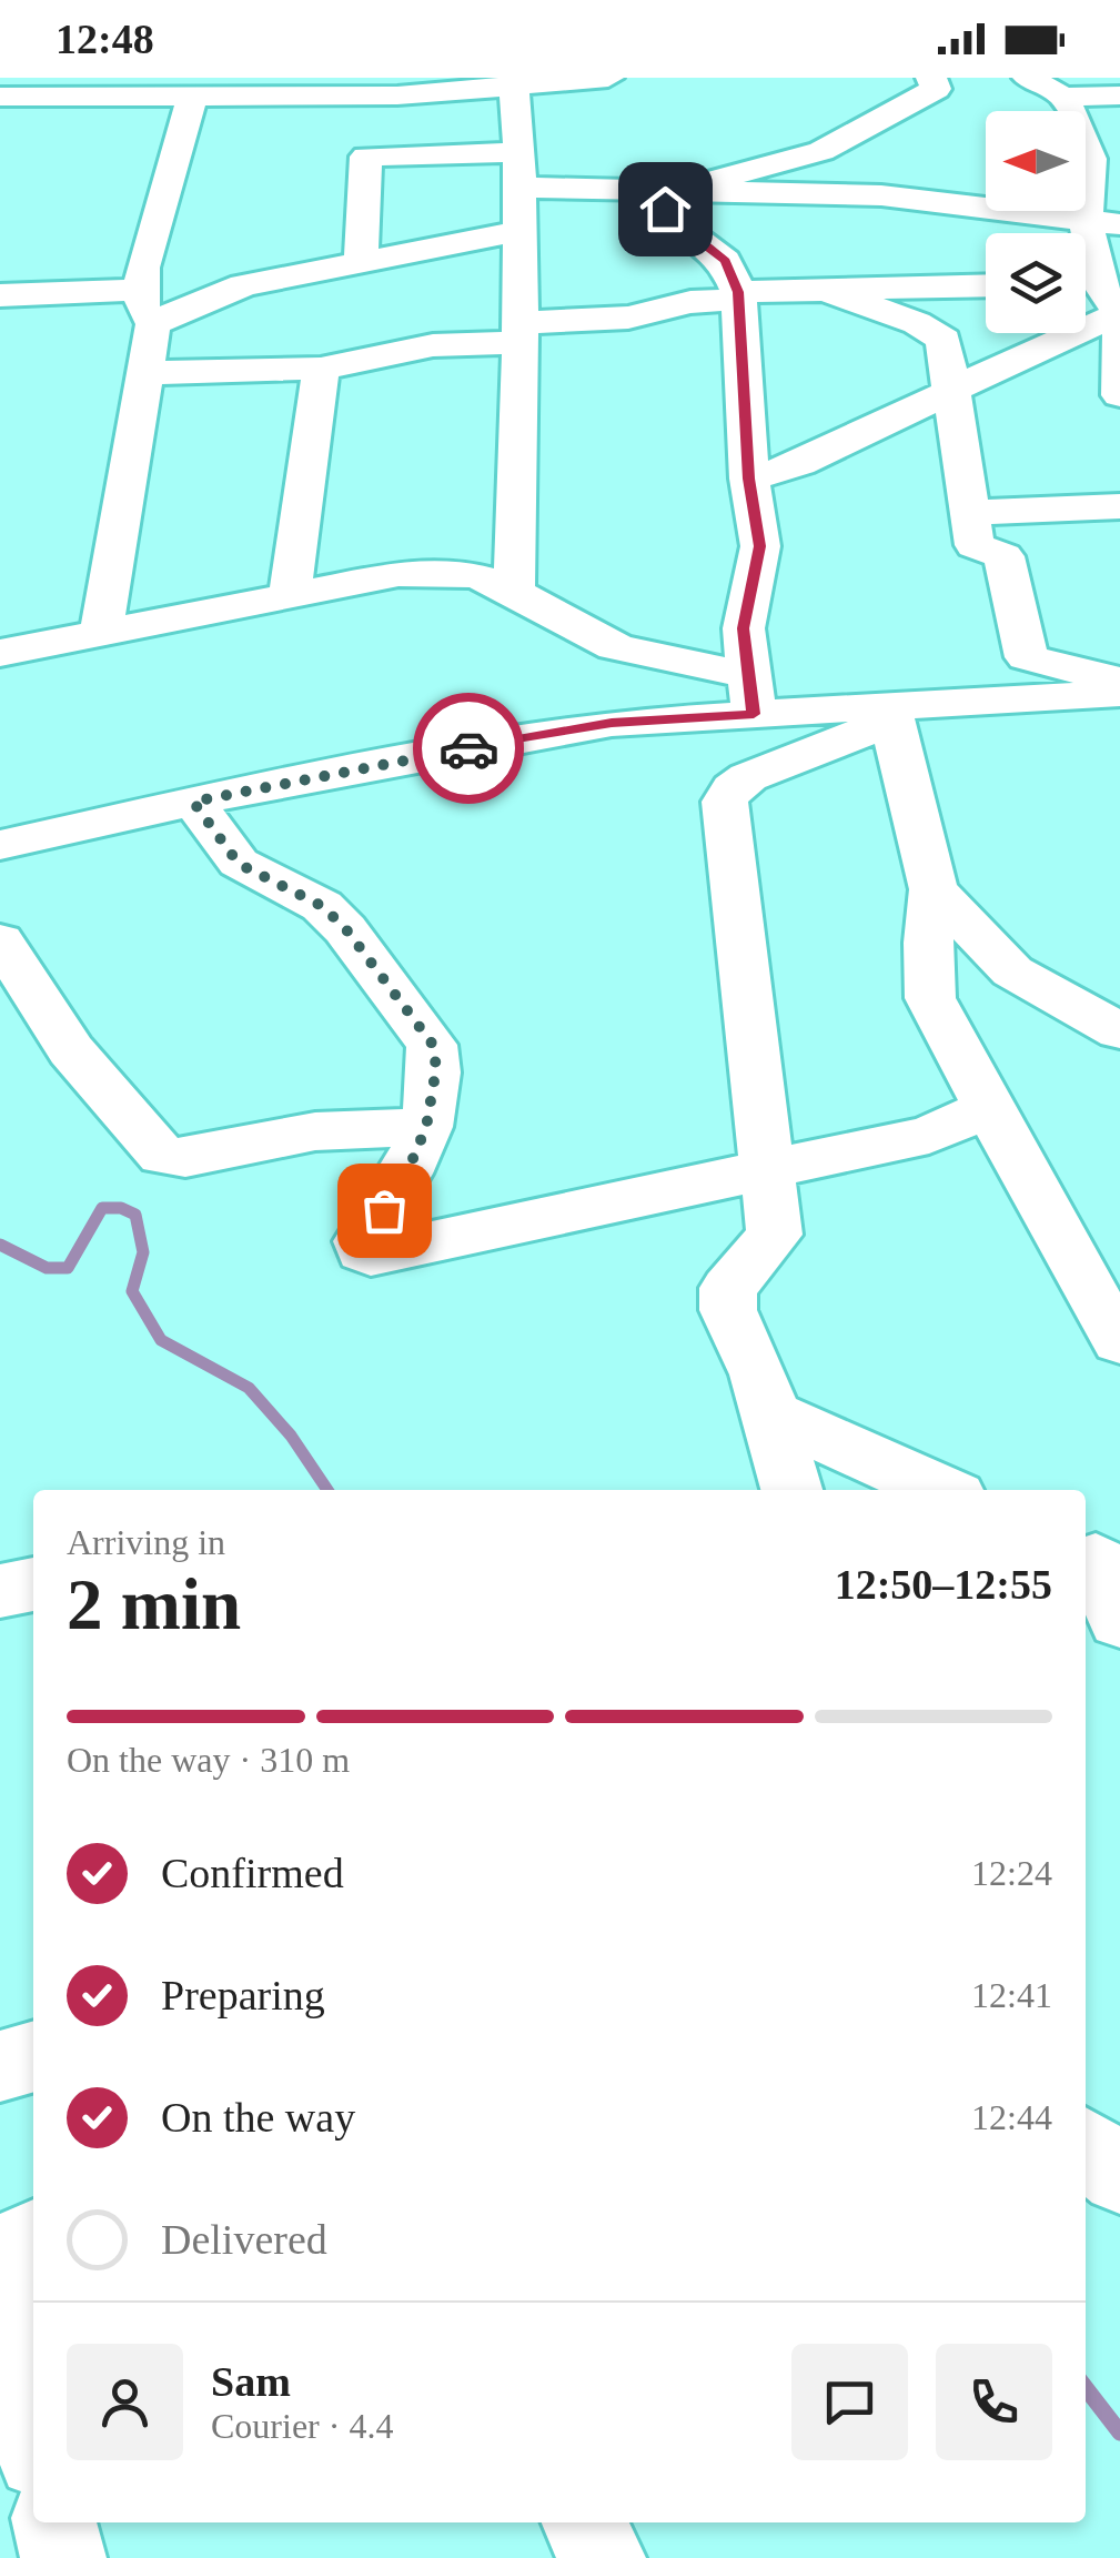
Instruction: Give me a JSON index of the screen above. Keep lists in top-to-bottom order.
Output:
{
  "north": "left",
  "page": {
    "status": "12:48",
    "heading": ["2 min", "Arriving in", "12:50–12:55"],
    "panel": ["Sam", "Courier · 4.4"],
    "bar": "On the way · 310 m",
    "list": [
      ["Confirmed", "12:24"],
      ["Preparing", "12:41"],
      ["On the way", "12:44"],
      "Delivered"
    ]
  }
}
